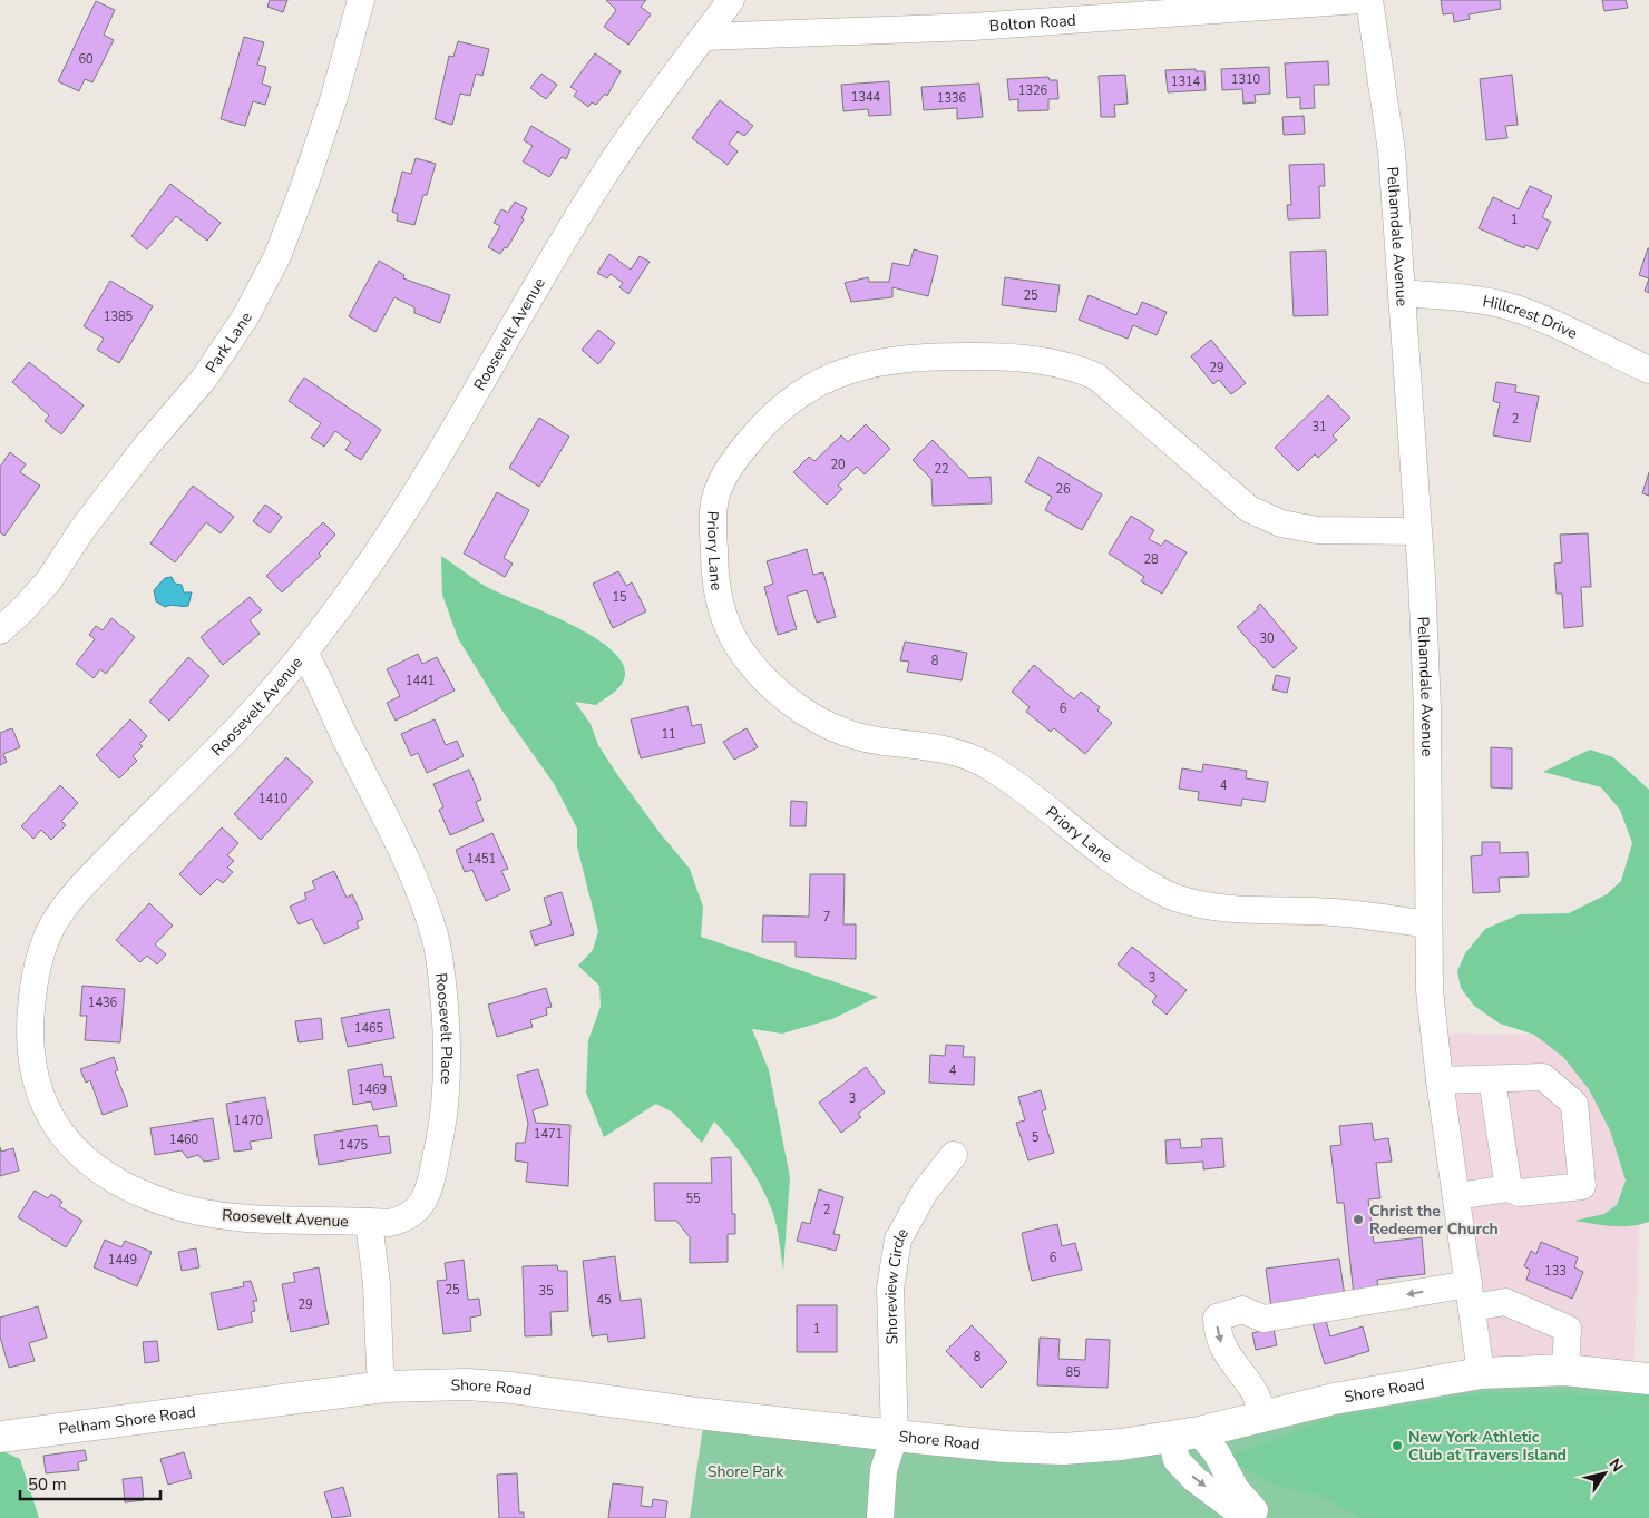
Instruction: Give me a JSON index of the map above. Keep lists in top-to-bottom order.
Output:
{
  "streets": {
    "main road": ["Shore Road", "Pelham Shore Road"],
    "street": [
      "Bolton Road",
      "Pelhamdale Avenue",
      "Hillcrest Drive",
      "Roosevelt Avenue",
      "Park Lane",
      "Priory Lane",
      "Roosevelt Place",
      "Shoreview Circle"
    ]
  },
  "crossings": [
    ["Bolton Road", "Roosevelt Avenue"],
    ["Pelhamdale Avenue", "Hillcrest Drive"],
    ["Pelhamdale Avenue", "Priory Lane"],
    ["Pelhamdale Avenue", "Shore Road"],
    ["Roosevelt Avenue", "Roosevelt Place"],
    ["Shoreview Circle", "Shore Road"],
    ["Shore Road", "Pelham Shore Road"]
  ],
  "parks": ["Shore Park"],
  "places": ["Christ the Redeemer Church", "New York Athletic Club at Travers Island"],
  "house_numbers": [
    "60",
    "1310",
    "1314",
    "1326",
    "1344",
    "1336",
    "1",
    "25",
    "1385",
    "29",
    "2",
    "31",
    "20",
    "22",
    "26",
    "28",
    "15",
    "30",
    "8",
    "1441",
    "6",
    "11",
    "4",
    "1410",
    "1451",
    "7",
    "3",
    "1436",
    "1465",
    "4",
    "1469",
    "3",
    "1470",
    "1471",
    "5",
    "1460",
    "1475",
    "55",
    "2",
    "6",
    "1449",
    "133",
    "25",
    "35",
    "45",
    "29",
    "1",
    "8",
    "85"
  ],
  "scale_bar": "50 m",
  "north": "top right"
}
